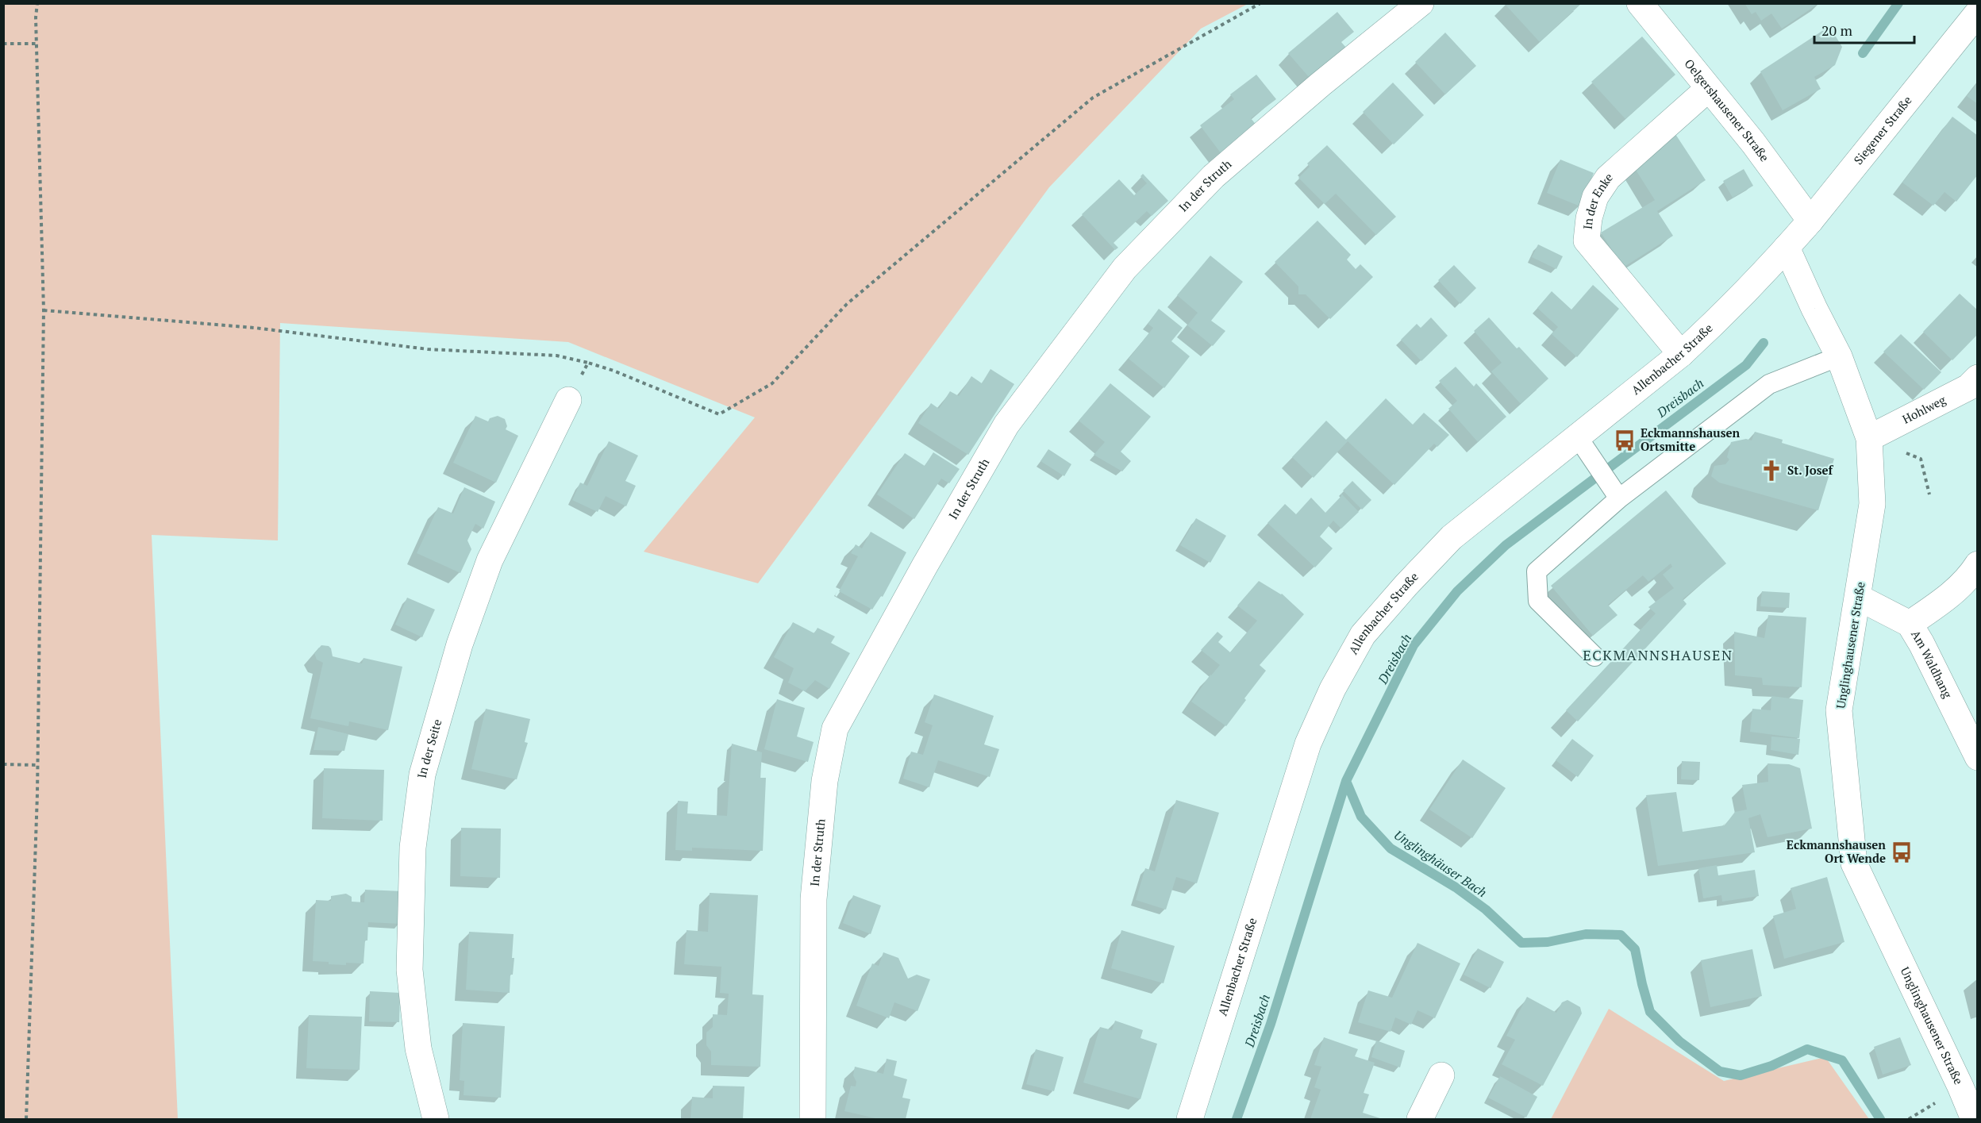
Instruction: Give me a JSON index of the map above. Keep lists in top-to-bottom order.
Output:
{
  "streets": {
    "street": [
      "Oelgershausener Straße",
      "Siegener Straße",
      "In der Struth",
      "In der Enke",
      "Allenbacher Straße",
      "Hohlweg",
      "Unglinghausener Straße",
      "Am Waldhang",
      "In der Seite"
    ]
  },
  "crossings": [
    ["Oelgershausener Straße", "Siegener Straße"],
    ["Oelgershausener Straße", "In der Enke"],
    ["Siegener Straße", "Allenbacher Straße"],
    ["Siegener Straße", "Unglinghausener Straße"],
    ["In der Enke", "Allenbacher Straße"],
    ["Allenbacher Straße", "Unglinghausener Straße"],
    ["Hohlweg", "Unglinghausener Straße"],
    ["Unglinghausener Straße", "Am Waldhang"]
  ],
  "districts": ["ECKMANNSHAUSEN"],
  "water": ["Dreisbach", "Unglinghäuser Bach"],
  "places": {
    "bus stop": ["Eckmannshausen Ortsmitte", "Eckmannshausen Ort Wende"],
    "church": ["St. Josef"]
  },
  "scale_bar": "20 m"
}
